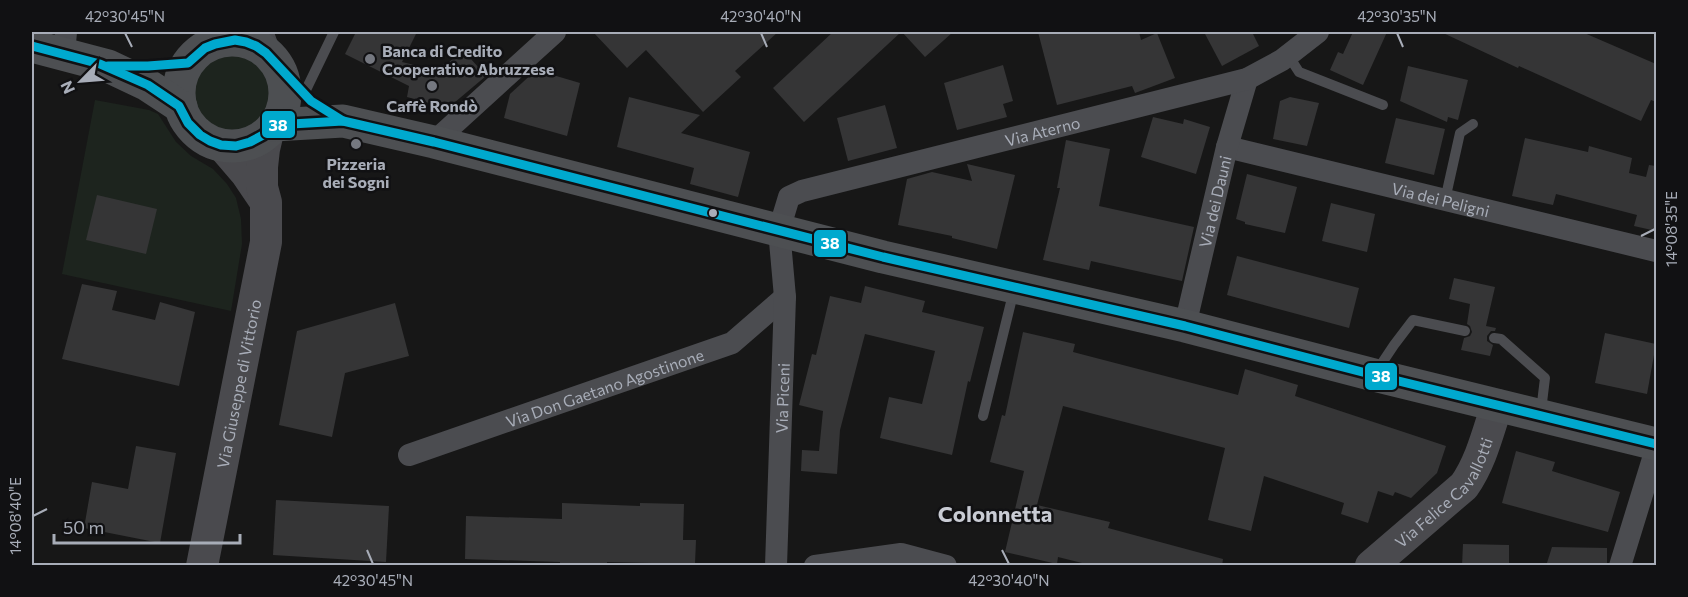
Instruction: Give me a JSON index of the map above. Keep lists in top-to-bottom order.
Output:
{
  "streets": {
    "street": [
      "Via Aterno",
      "Via dei Peligni",
      "Via dei Dauni",
      "Via Giuseppe di Vittorio",
      "Via Don Gaetano Agostinone",
      "Via Piceni",
      "Via Felice Cavallotti"
    ]
  },
  "crossings": [
    ["Via Aterno", "Via dei Dauni"],
    ["Via Aterno", "Via Piceni"],
    ["Via dei Peligni", "Via dei Dauni"],
    ["Via Don Gaetano Agostinone", "Via Piceni"]
  ],
  "districts": ["Colonnetta"],
  "places": ["Banca di Credito Cooperativo Abruzzese", "Caffè Rondò", "Pizzeria dei Sogni"],
  "lines": ["transit line 38"],
  "scale_bar": "50 m",
  "north": "bottom left",
  "coordinates": [
    "42°30'45\"N",
    "42°30'40\"N",
    "42°30'35\"N",
    "14°08'35\"E",
    "14°08'40\"E"
  ]
}
